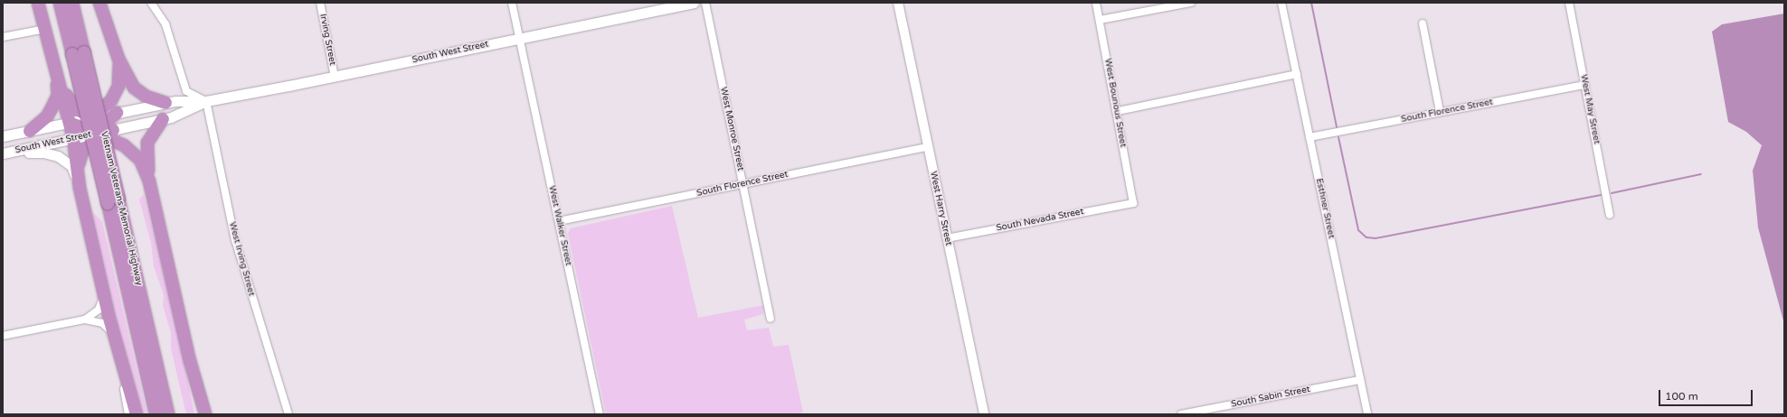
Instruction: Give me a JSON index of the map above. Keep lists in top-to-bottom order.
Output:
{
  "streets": {
    "highway": ["Vietnam Veterans Memorial Highway"],
    "main road": ["South West Street"],
    "street": [
      "Irving Street",
      "West Bounous Street",
      "West May Street",
      "South Florence Street",
      "West Monroe Street",
      "West Harry Street",
      "Esthner Street",
      "South Nevada Street",
      "West Walker Street",
      "West Irving Street",
      "South Sabin Street"
    ]
  },
  "crossings": [
    ["Irving Street", "South West Street"],
    ["South West Street", "West Walker Street"],
    ["South West Street", "West Irving Street"],
    ["West Bounous Street", "South Nevada Street"],
    ["West May Street", "South Florence Street"],
    ["South Florence Street", "West Monroe Street"],
    ["South Florence Street", "West Harry Street"],
    ["South Florence Street", "Esthner Street"],
    ["South Florence Street", "West Walker Street"],
    ["West Harry Street", "South Nevada Street"],
    ["Esthner Street", "South Sabin Street"]
  ],
  "scale_bar": "100 m"
}
